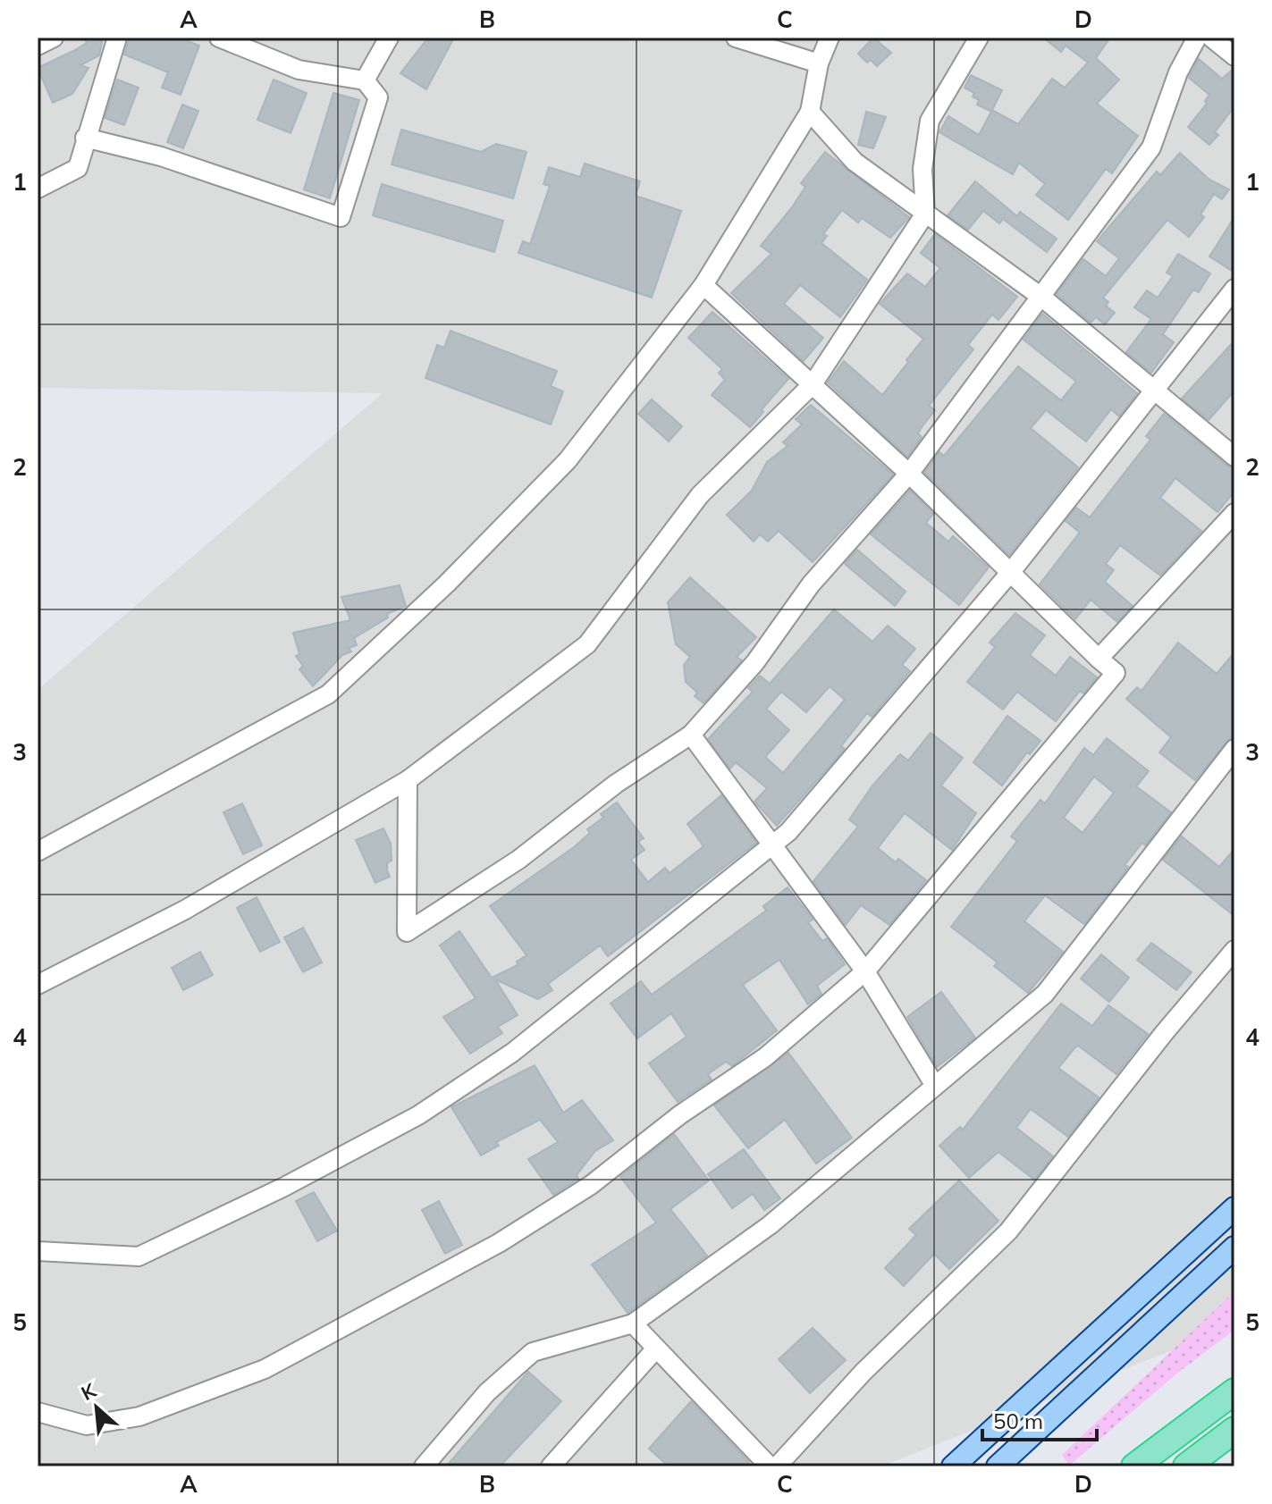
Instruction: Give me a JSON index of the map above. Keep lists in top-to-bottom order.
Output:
{
  "scale_bar": "50 m",
  "north": "top left",
  "grid": {
    "columns": [
      "A",
      "B",
      "C",
      "D"
    ],
    "rows": [
      "1",
      "2",
      "3",
      "4",
      "5"
    ]
  }
}
